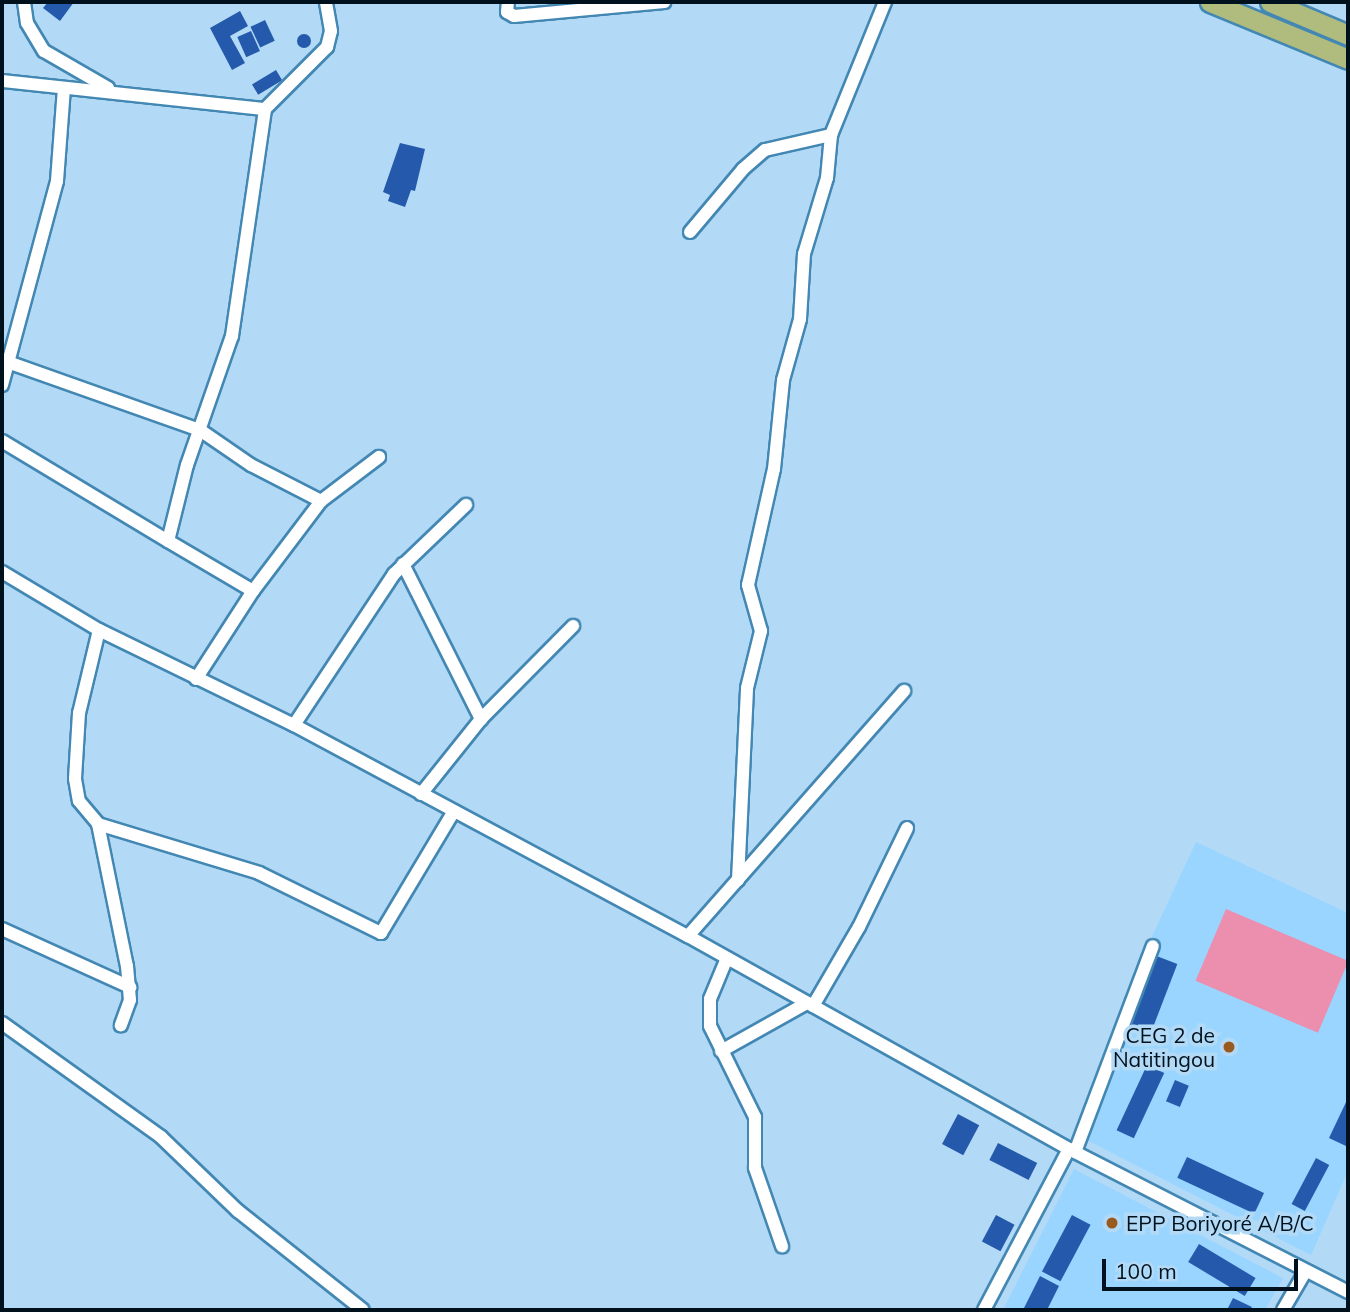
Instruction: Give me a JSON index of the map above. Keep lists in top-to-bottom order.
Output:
{
  "places": ["CEG 2 de Natitingou", "EPP Boriyoré A/B/C"],
  "scale_bar": "100 m"
}
